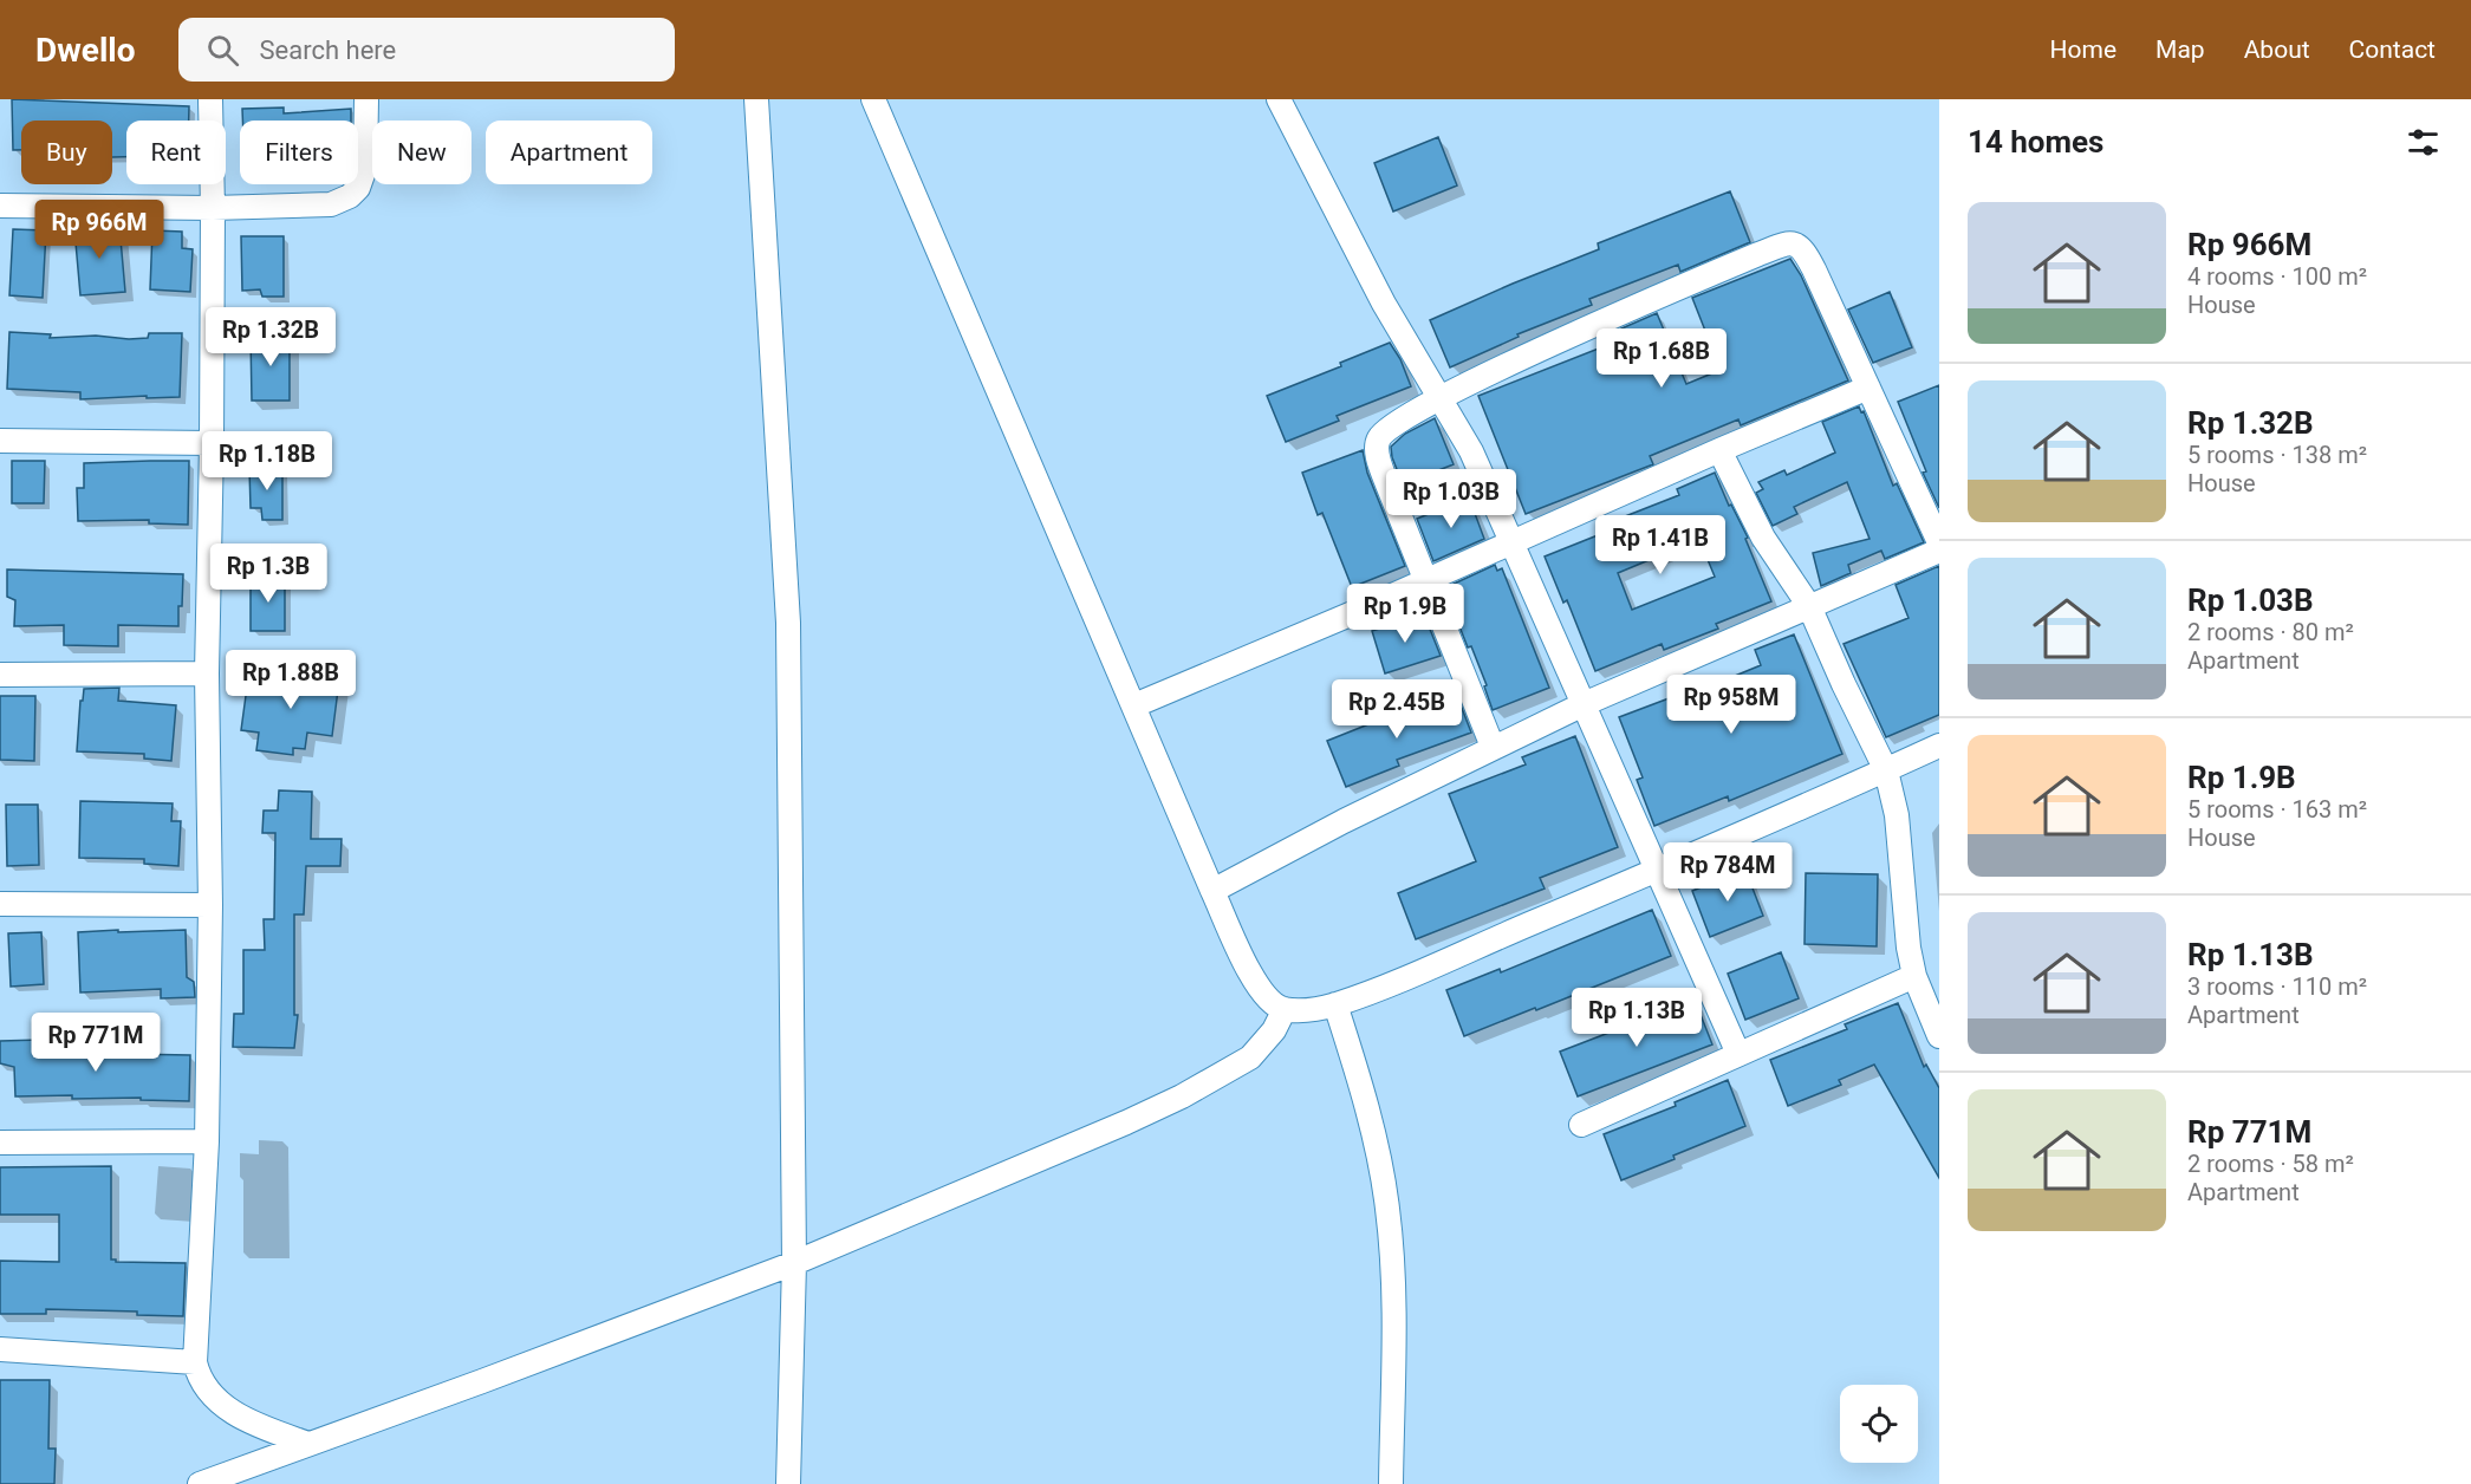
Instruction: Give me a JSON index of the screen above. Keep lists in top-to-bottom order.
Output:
{
  "page": {
    "header": "Dwello",
    "search": "Search here",
    "nav": [
      "Home",
      "Map",
      "About",
      "Contact"
    ],
    "heading": "14 homes",
    "chip": [
      "Buy",
      "Rent",
      "Filters",
      "New",
      "Apartment"
    ],
    "list": [
      {
        "name": "Rp 966M",
        "note": "4 rooms · 100 m² · House"
      },
      {
        "name": "Rp 1.32B",
        "note": "5 rooms · 138 m² · House"
      },
      {
        "name": "Rp 1.03B",
        "note": "2 rooms · 80 m² · Apartment"
      },
      {
        "name": "Rp 1.9B",
        "note": "5 rooms · 163 m² · House"
      },
      {
        "name": "Rp 1.13B",
        "note": "3 rooms · 110 m² · Apartment"
      },
      {
        "name": "Rp 771M",
        "note": "2 rooms · 58 m² · Apartment"
      }
    ],
    "price": [
      "Rp 966M",
      "Rp 1.32B",
      "Rp 1.68B",
      "Rp 1.18B",
      "Rp 1.03B",
      "Rp 1.41B",
      "Rp 1.3B",
      "Rp 1.9B",
      "Rp 1.88B",
      "Rp 958M",
      "Rp 2.45B",
      "Rp 784M",
      "Rp 1.13B",
      "Rp 771M"
    ]
  }
}
